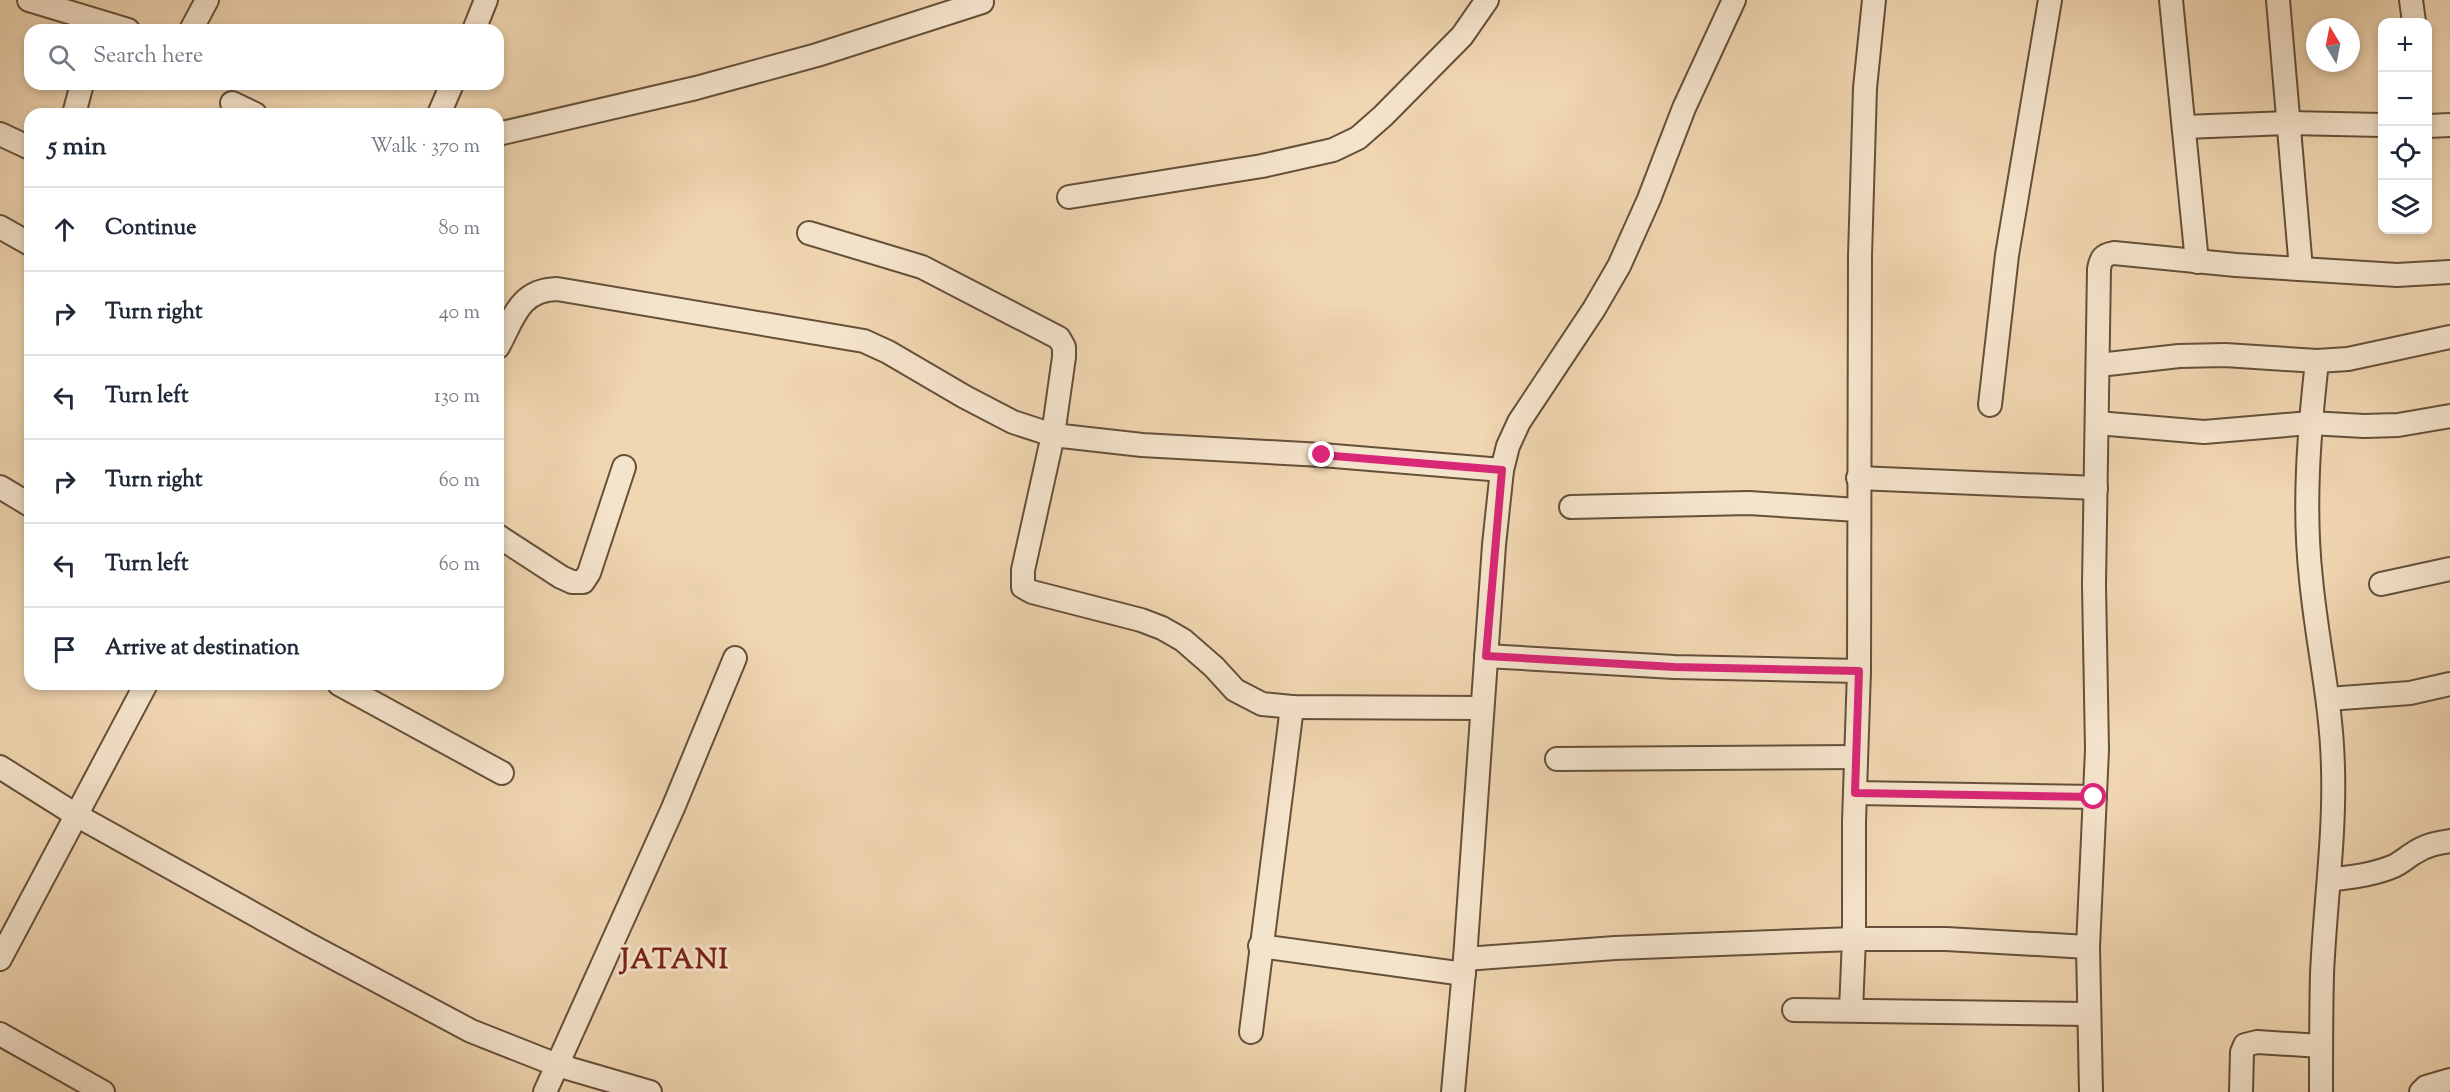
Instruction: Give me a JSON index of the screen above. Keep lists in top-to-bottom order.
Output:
{
  "districts": ["JATANI"],
  "north": "top",
  "page": {
    "map_buttons": ["+", "−"],
    "search": "Search here",
    "heading": ["5 min", "Walk · 370 m"],
    "list": [
      ["Continue", "80 m"],
      ["Turn right", "40 m"],
      ["Turn left", "130 m"],
      ["Turn right", "60 m"],
      ["Turn left", "60 m"],
      "Arrive at destination"
    ]
  }
}
